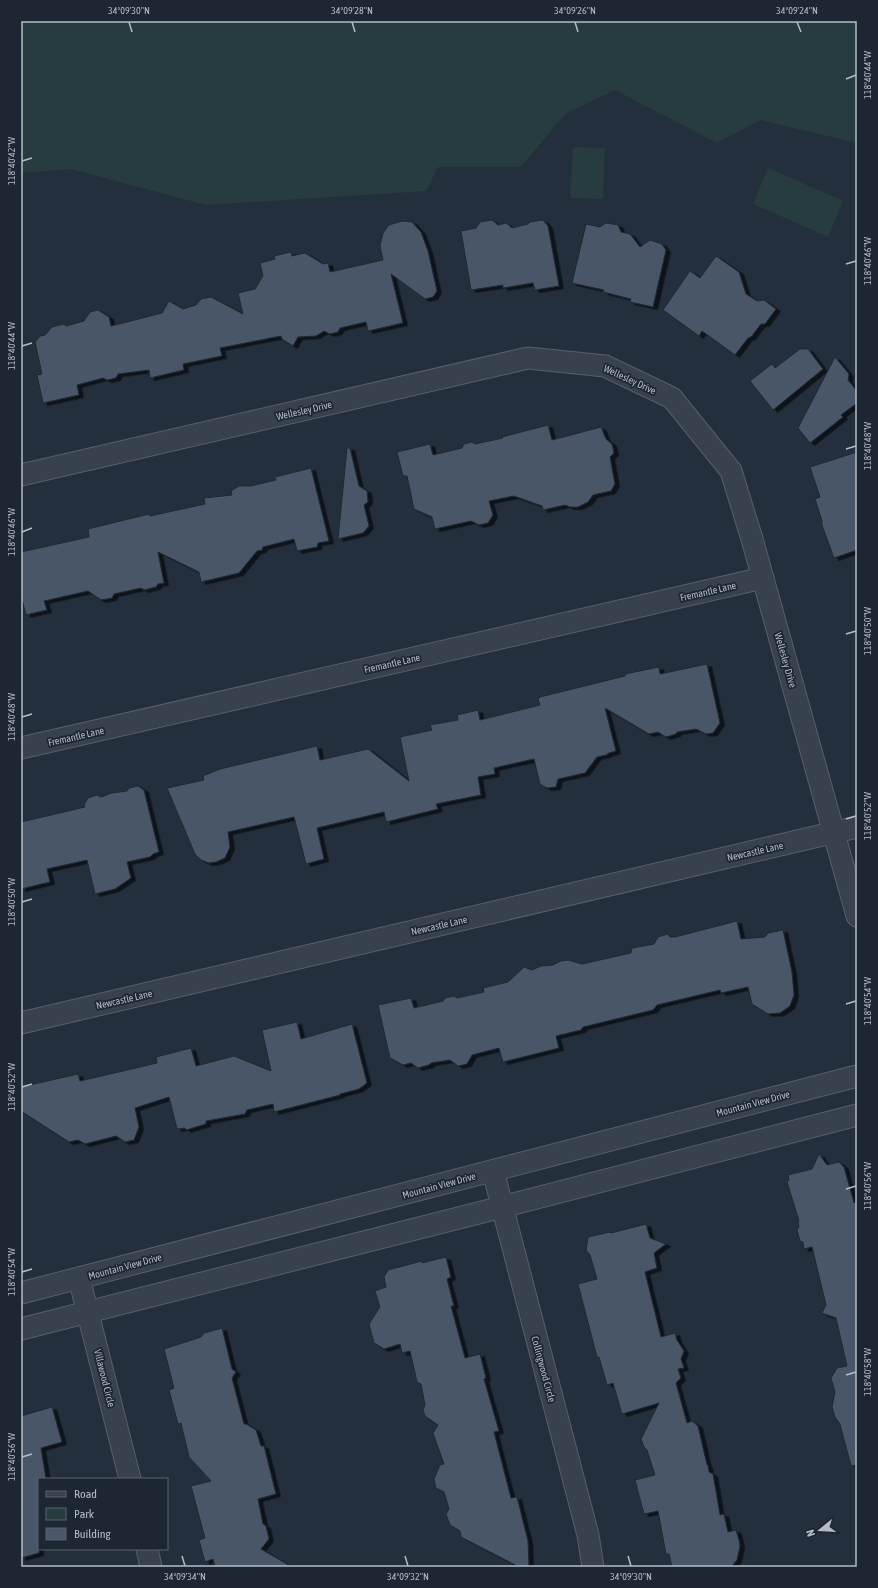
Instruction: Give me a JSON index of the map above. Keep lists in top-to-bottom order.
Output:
{
  "streets": {
    "street": [
      "Wellesley Drive",
      "Fremantle Lane",
      "Newcastle Lane",
      "Mountain View Drive",
      "Collingwood Circle",
      "Villawood Circle"
    ]
  },
  "crossings": [
    ["Wellesley Drive", "Fremantle Lane"],
    ["Wellesley Drive", "Newcastle Lane"],
    ["Mountain View Drive", "Collingwood Circle"],
    ["Mountain View Drive", "Villawood Circle"]
  ],
  "legend": ["Road", "Park", "Building"],
  "north": "left",
  "coordinates": [
    "34°09'30\"N",
    "34°09'28\"N",
    "34°09'26\"N",
    "34°09'24\"N",
    "118°40'44\"W",
    "118°40'42\"W",
    "118°40'46\"W",
    "118°40'48\"W",
    "118°40'50\"W",
    "118°40'52\"W",
    "118°40'54\"W",
    "118°40'56\"W",
    "118°40'58\"W",
    "34°09'34\"N",
    "34°09'32\"N"
  ]
}
